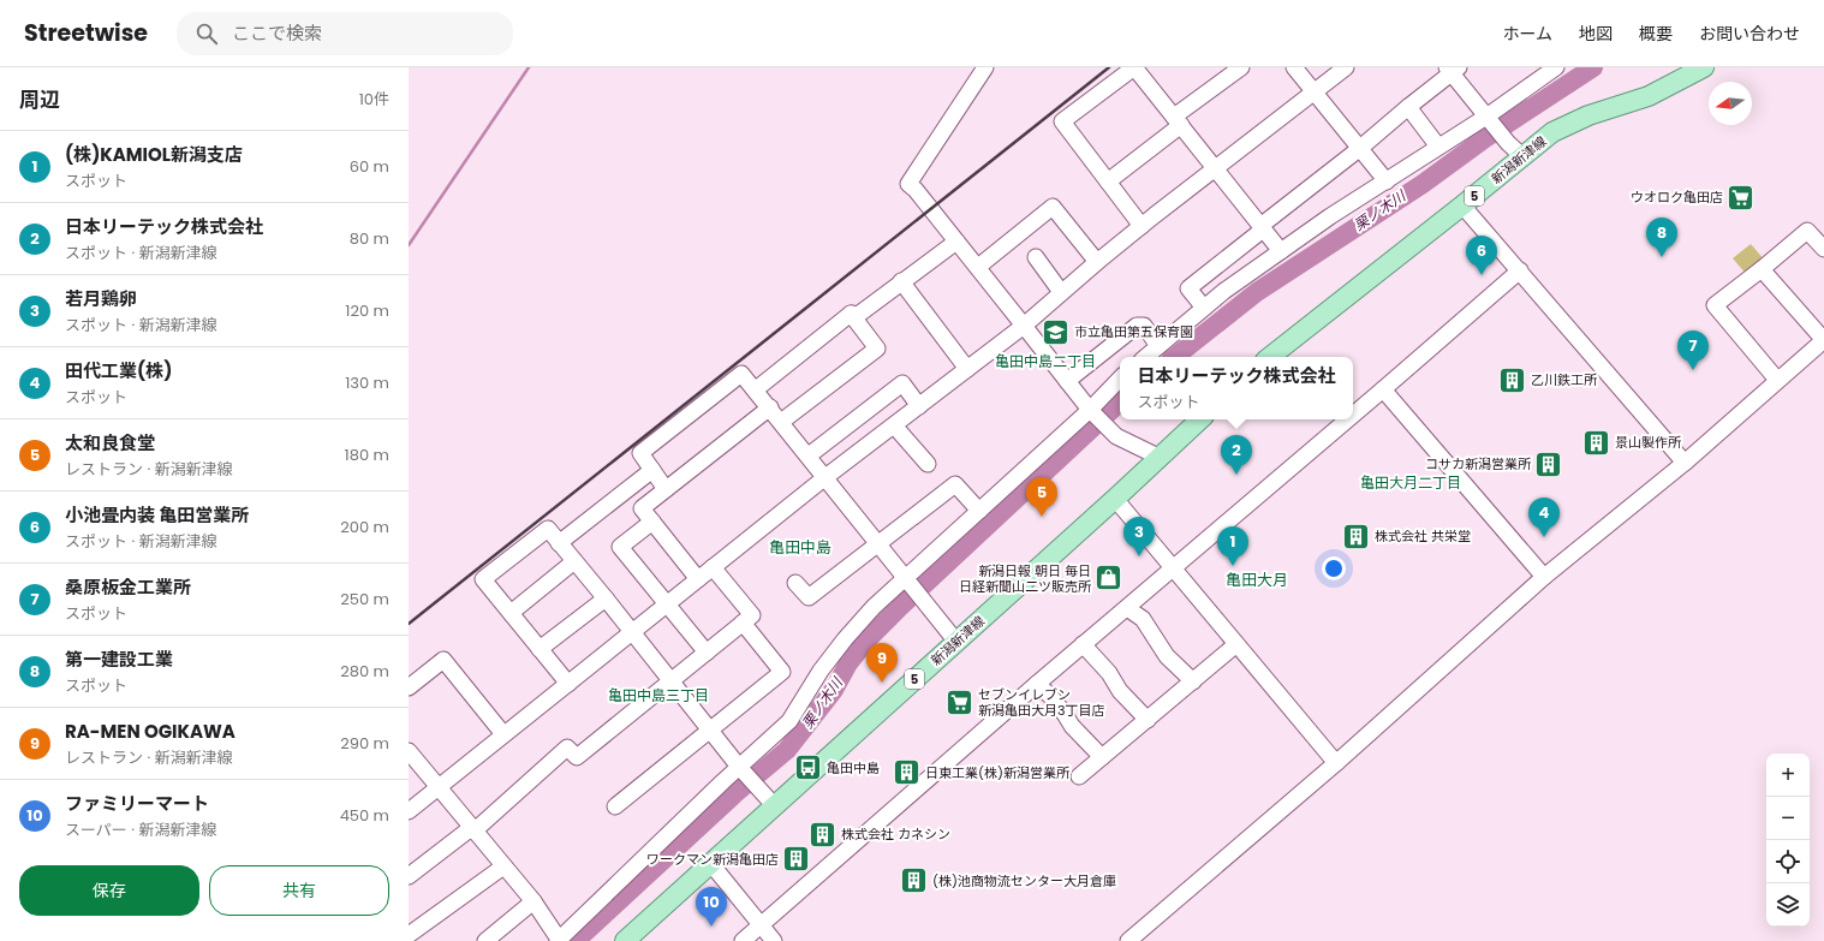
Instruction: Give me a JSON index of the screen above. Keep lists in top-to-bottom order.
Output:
{
  "streets": {
    "main road": ["新潟新津線", "5"]
  },
  "districts": [
    "亀田中島二丁目",
    "亀田大月二丁目",
    "亀田中島",
    "亀田大月",
    "亀田中島三丁目"
  ],
  "water": ["栗ノ木川"],
  "places": {
    "supermarket": ["ウオロク亀田店", "セブンイレブン 新潟亀田大月3丁目店"],
    "school or university": ["市立亀田第五保育園"],
    "building": [
      "乙川鉄工所",
      "景山製作所",
      "コサカ新潟営業所",
      "株式会社 共栄堂",
      "日東工業(株)新潟営業所",
      "株式会社 カネシン",
      "ワークマン新潟亀田店",
      "(株)池商物流センター大月倉庫"
    ],
    "shop": ["新潟日報 朝日 毎日 日経新聞山二ツ販売所"],
    "bus stop": ["亀田中島"]
  },
  "north": "left",
  "page": {
    "header": "Streetwise",
    "search": "ここで検索",
    "nav": [
      "ホーム",
      "地図",
      "概要",
      "お問い合わせ"
    ],
    "heading": ["周辺", "10件"],
    "list": [
      {
        "mark": "1",
        "name": "(株)KAMIOL新潟支店",
        "note": "スポット",
        "value": "60 m"
      },
      {
        "mark": "2",
        "name": "日本リーテック株式会社",
        "note": "スポット · 新潟新津線",
        "value": "80 m"
      },
      {
        "mark": "3",
        "name": "若月鶏卵",
        "note": "スポット · 新潟新津線",
        "value": "120 m"
      },
      {
        "mark": "4",
        "name": "田代工業(株)",
        "note": "スポット",
        "value": "130 m"
      },
      {
        "mark": "5",
        "name": "太和良食堂",
        "note": "レストラン · 新潟新津線",
        "value": "180 m"
      },
      {
        "mark": "6",
        "name": "小池畳内装 亀田営業所",
        "note": "スポット · 新潟新津線",
        "value": "200 m"
      },
      {
        "mark": "7",
        "name": "桑原板金工業所",
        "note": "スポット",
        "value": "250 m"
      },
      {
        "mark": "8",
        "name": "第一建設工業",
        "note": "スポット",
        "value": "280 m"
      },
      {
        "mark": "9",
        "name": "RA-MEN OGIKAWA",
        "note": "レストラン · 新潟新津線",
        "value": "290 m"
      },
      {
        "mark": "10",
        "name": "ファミリーマート",
        "note": "スーパー · 新潟新津線",
        "value": "450 m"
      }
    ],
    "pins": [
      "8",
      "6",
      "7",
      "2",
      "5",
      "4",
      "3",
      "1",
      "9",
      "10"
    ],
    "popup": ["日本リーテック株式会社", "スポット"],
    "map_buttons": ["+", "−"],
    "buttons": ["保存", "共有"]
  }
}
